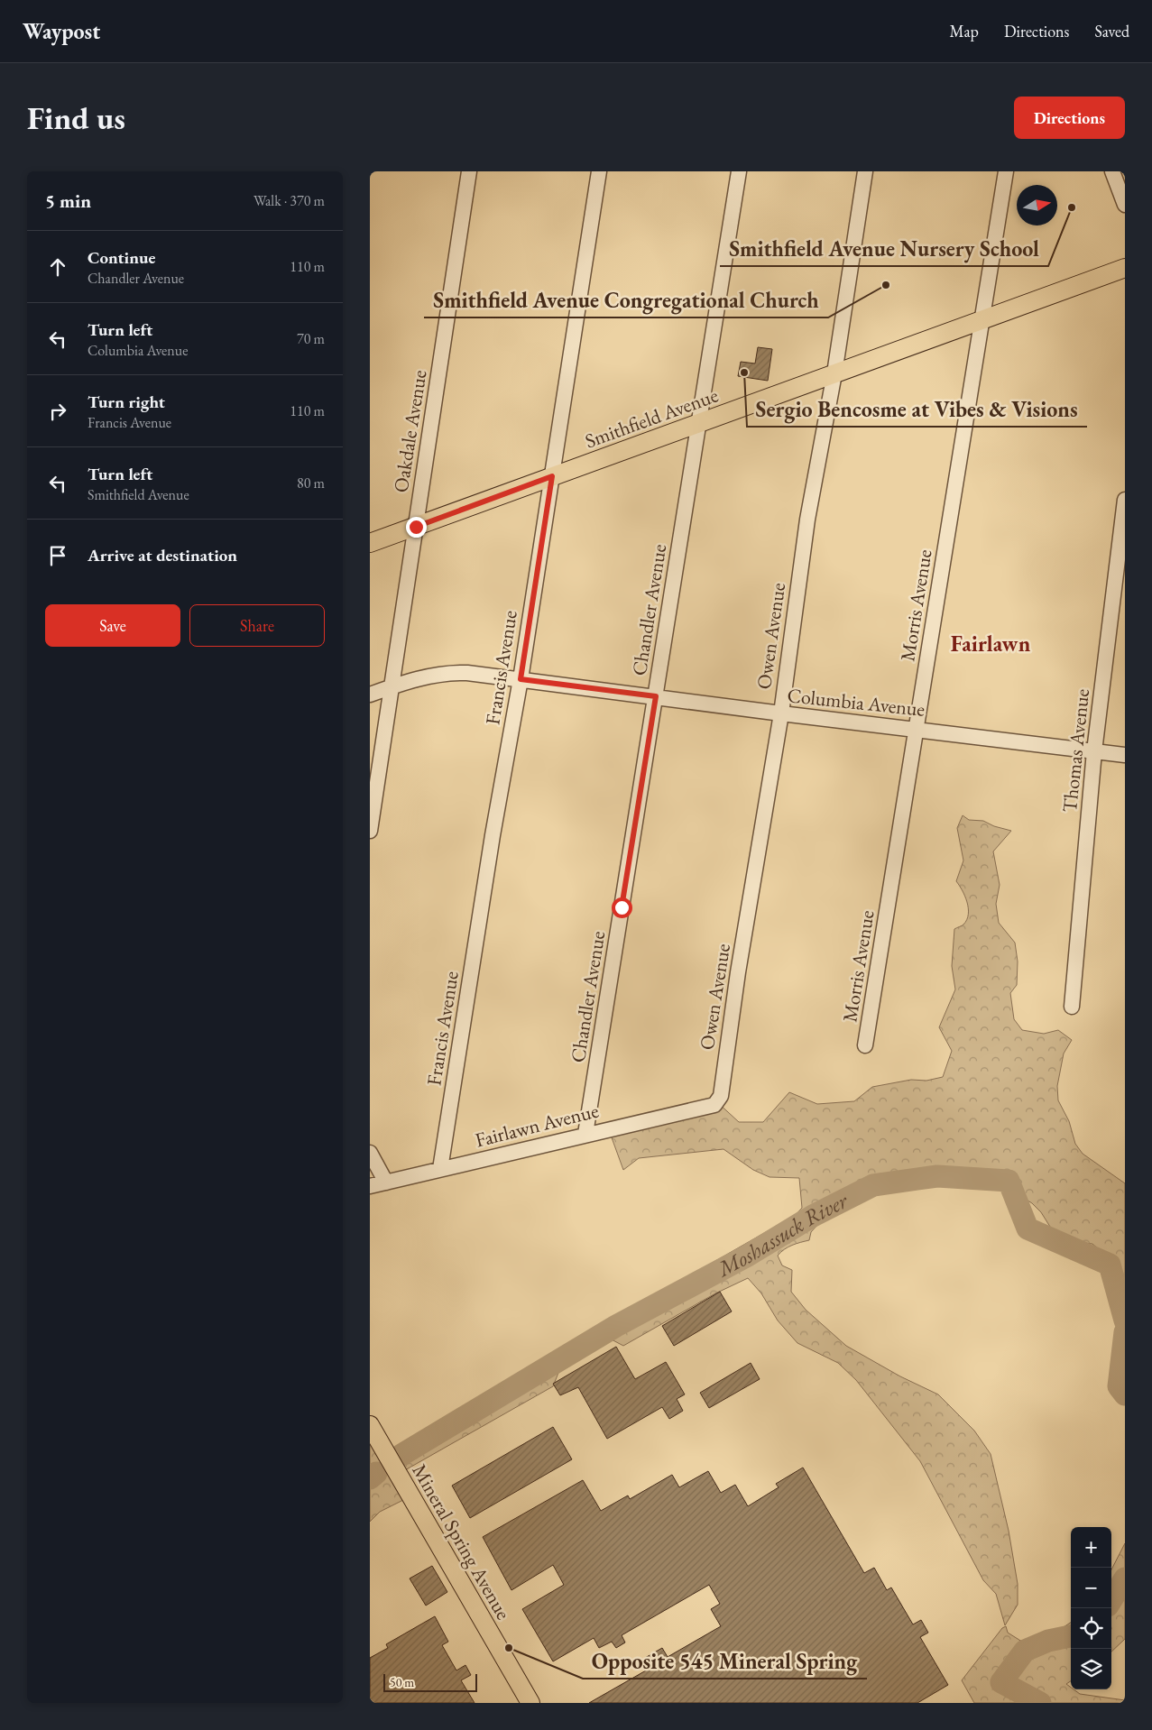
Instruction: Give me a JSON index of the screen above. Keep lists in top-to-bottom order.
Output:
{
  "streets": {
    "main road": ["Smithfield Avenue", "Mineral Spring Avenue"],
    "street": [
      "Oakdale Avenue",
      "Morris Avenue",
      "Chandler Avenue",
      "Owen Avenue",
      "Francis Avenue",
      "Columbia Avenue",
      "Thomas Avenue",
      "Fairlawn Avenue"
    ]
  },
  "crossings": [
    ["Smithfield Avenue", "Oakdale Avenue"],
    ["Smithfield Avenue", "Morris Avenue"],
    ["Smithfield Avenue", "Chandler Avenue"],
    ["Smithfield Avenue", "Owen Avenue"],
    ["Smithfield Avenue", "Francis Avenue"],
    ["Oakdale Avenue", "Columbia Avenue"],
    ["Morris Avenue", "Columbia Avenue"],
    ["Chandler Avenue", "Columbia Avenue"],
    ["Chandler Avenue", "Fairlawn Avenue"],
    ["Owen Avenue", "Columbia Avenue"],
    ["Owen Avenue", "Fairlawn Avenue"],
    ["Francis Avenue", "Columbia Avenue"],
    ["Francis Avenue", "Fairlawn Avenue"],
    ["Columbia Avenue", "Thomas Avenue"]
  ],
  "districts": ["Fairlawn"],
  "water": ["Moshassuck River"],
  "places": [
    "Smithfield Avenue Nursery School",
    "Smithfield Avenue Congregational Church",
    "Sergio Bencosme at Vibes & Visions",
    "Opposite 545 Mineral Spring"
  ],
  "scale_bar": "50 m",
  "north": "right",
  "page": {
    "header": "Waypost",
    "nav": ["Map", "Directions", "Saved"],
    "buttons": [
      "Directions",
      ["Save", "Share"]
    ],
    "title": "Find us",
    "heading": ["5 min", "Walk · 370 m"],
    "list": [
      ["Continue", "Chandler Avenue", "110 m"],
      ["Turn left", "Columbia Avenue", "70 m"],
      ["Turn right", "Francis Avenue", "110 m"],
      ["Turn left", "Smithfield Avenue", "80 m"],
      "Arrive at destination"
    ],
    "map_buttons": ["+", "−"],
    "scale": "50 m"
  }
}
